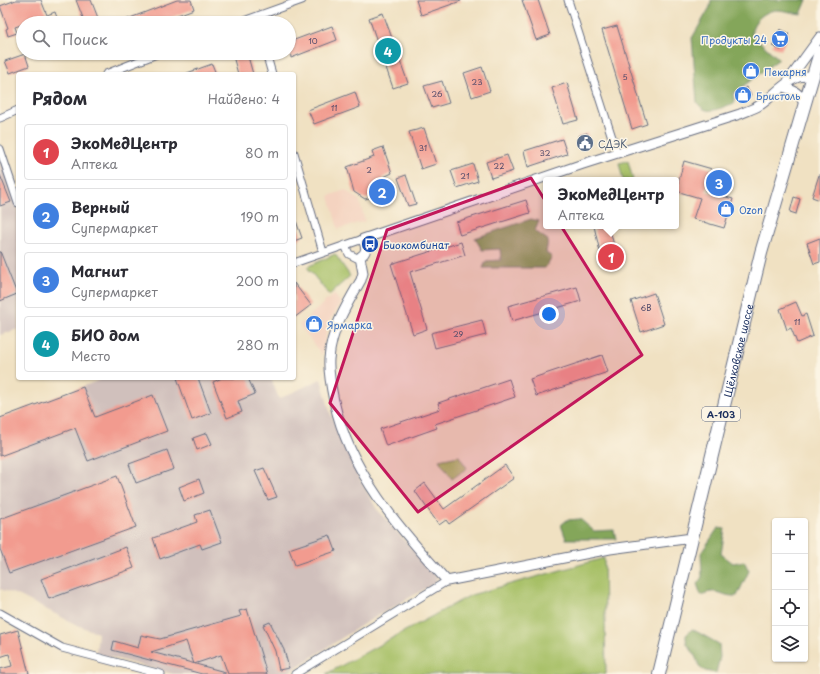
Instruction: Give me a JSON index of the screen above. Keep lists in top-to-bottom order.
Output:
{
  "streets": {
    "main road": ["Щёлковское шоссе", "А-103"]
  },
  "places": {
    "supermarket": ["Продукты 24"],
    "shop": [
      "Пекарня",
      "Бристоль",
      "Ozon",
      "Ярмарка"
    ],
    "public building": ["СДЭК"],
    "bus stop": ["Биокомбинат"]
  },
  "house_numbers": [
    "10",
    "5",
    "23",
    "26",
    "11",
    "31",
    "32",
    "22",
    "2",
    "21",
    "6В",
    "11",
    "29"
  ],
  "page": {
    "search": "Поиск",
    "pins": [
      "4",
      "3",
      "2",
      "1"
    ],
    "heading": ["Рядом", "Найдено: 4"],
    "list": [
      {
        "mark": "1",
        "name": "ЭкоМедЦентр",
        "note": "Аптека",
        "value": "80 m"
      },
      {
        "mark": "2",
        "name": "Верный",
        "note": "Супермаркет",
        "value": "190 m"
      },
      {
        "mark": "3",
        "name": "Магнит",
        "note": "Супермаркет",
        "value": "200 m"
      },
      {
        "mark": "4",
        "name": "БИО дом",
        "note": "Место",
        "value": "280 m"
      }
    ],
    "popup": ["ЭкоМедЦентр", "Аптека"],
    "map_buttons": ["+", "−"]
  }
}
